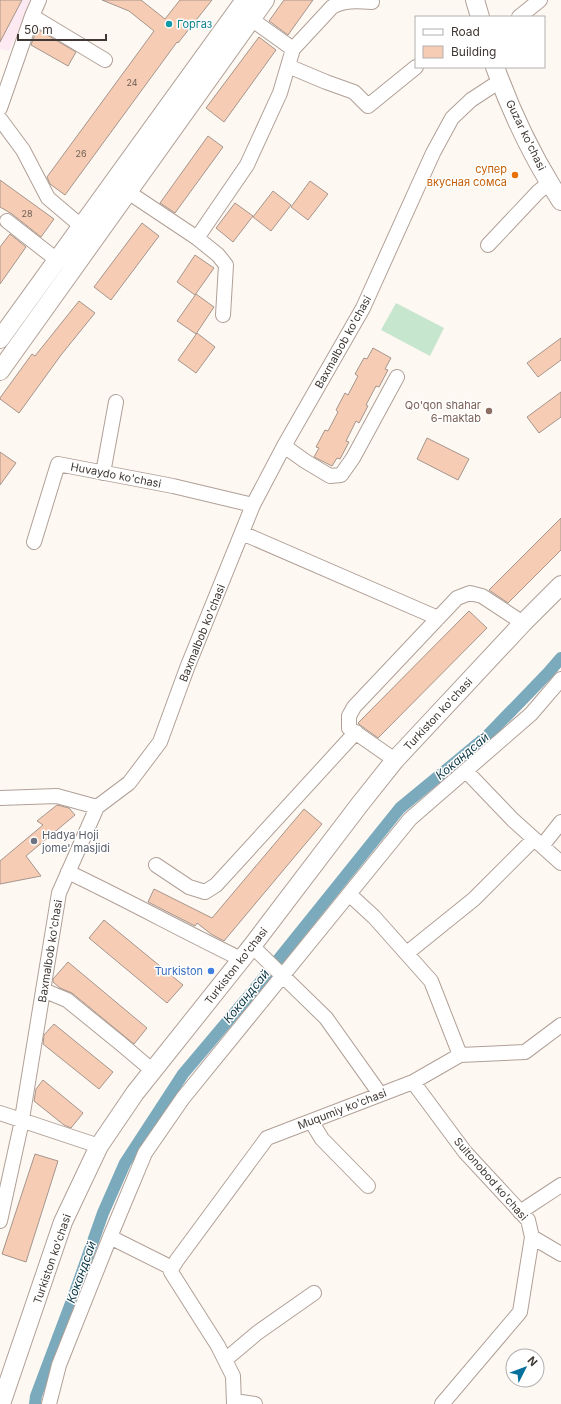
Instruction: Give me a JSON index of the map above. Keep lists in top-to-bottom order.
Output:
{
  "streets": {
    "main road": ["Guzar ko'chasi", "Turkiston ko'chasi"],
    "street": [
      "Baxmalbob ko'chasi",
      "Huvaydo ko'chasi",
      "Muqumiy ko'chasi",
      "Sultonobod ko'chasi"
    ]
  },
  "crossings": [
    ["Guzar ko'chasi", "Baxmalbob ko'chasi"],
    ["Baxmalbob ko'chasi", "Huvaydo ko'chasi"],
    ["Muqumiy ko'chasi", "Sultonobod ko'chasi"]
  ],
  "water": ["Кокандсай"],
  "places": [
    "Горгаз",
    "супер вкусная сомса",
    "Qo'qon shahar 6-maktab",
    "Hadya Hoji jome' masjidi",
    "Turkiston"
  ],
  "house_numbers": ["24", "26", "28"],
  "legend": ["Road", "Building"],
  "scale_bar": "50 m",
  "north": "top right"
}
